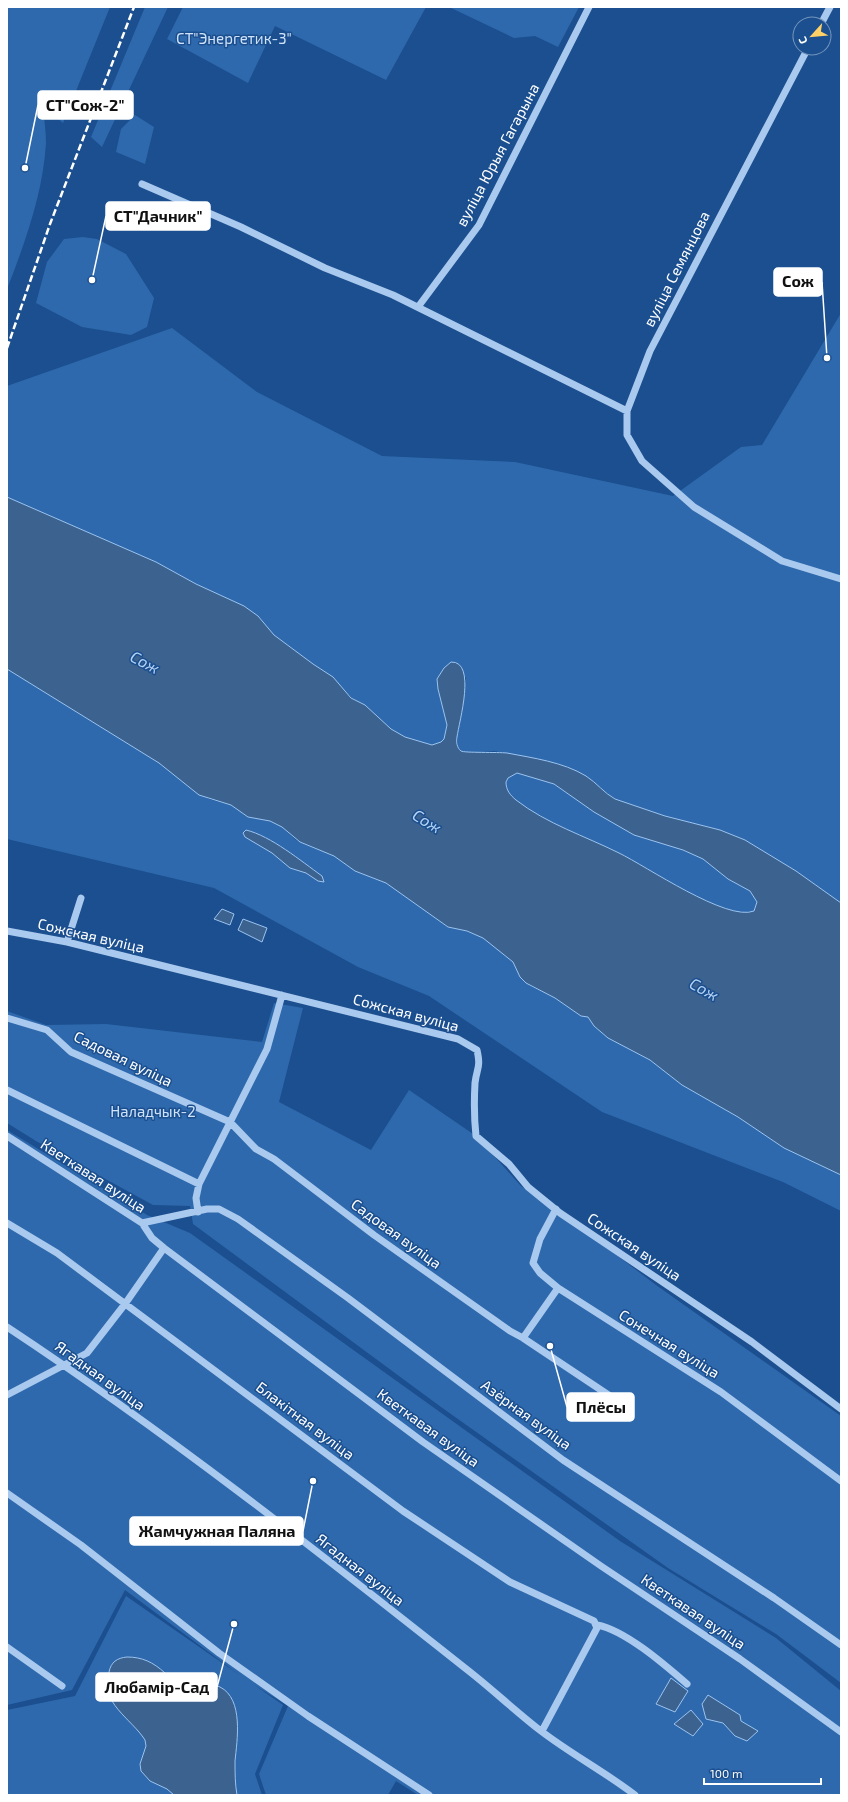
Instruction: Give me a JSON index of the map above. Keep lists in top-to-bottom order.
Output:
{
  "streets": {
    "street": [
      "вуліца Юрыя Гагарына",
      "вуліца Семянцова",
      "Сожская вуліца",
      "Садовая вуліца",
      "Кветкавая вуліца",
      "Сонечная вуліца",
      "Ягадная вуліца",
      "Азёрная вуліца",
      "Блакітная вуліца"
    ]
  },
  "crossings": [
    ["Сожская вуліца", "Сонечная вуліца"],
    ["Кветкавая вуліца", "Азёрная вуліца"]
  ],
  "water": ["Сож"],
  "parks": ["СТ\"Энергетик-3\"", "Наладчык-2"],
  "places": [
    "СТ\"Сож-2\"",
    "СТ\"Дачник\"",
    "Сож",
    "Плёсы",
    "Жамчужная Паляна",
    "Любамір-Сад"
  ],
  "scale_bar": "100 m",
  "north": "bottom left"
}
